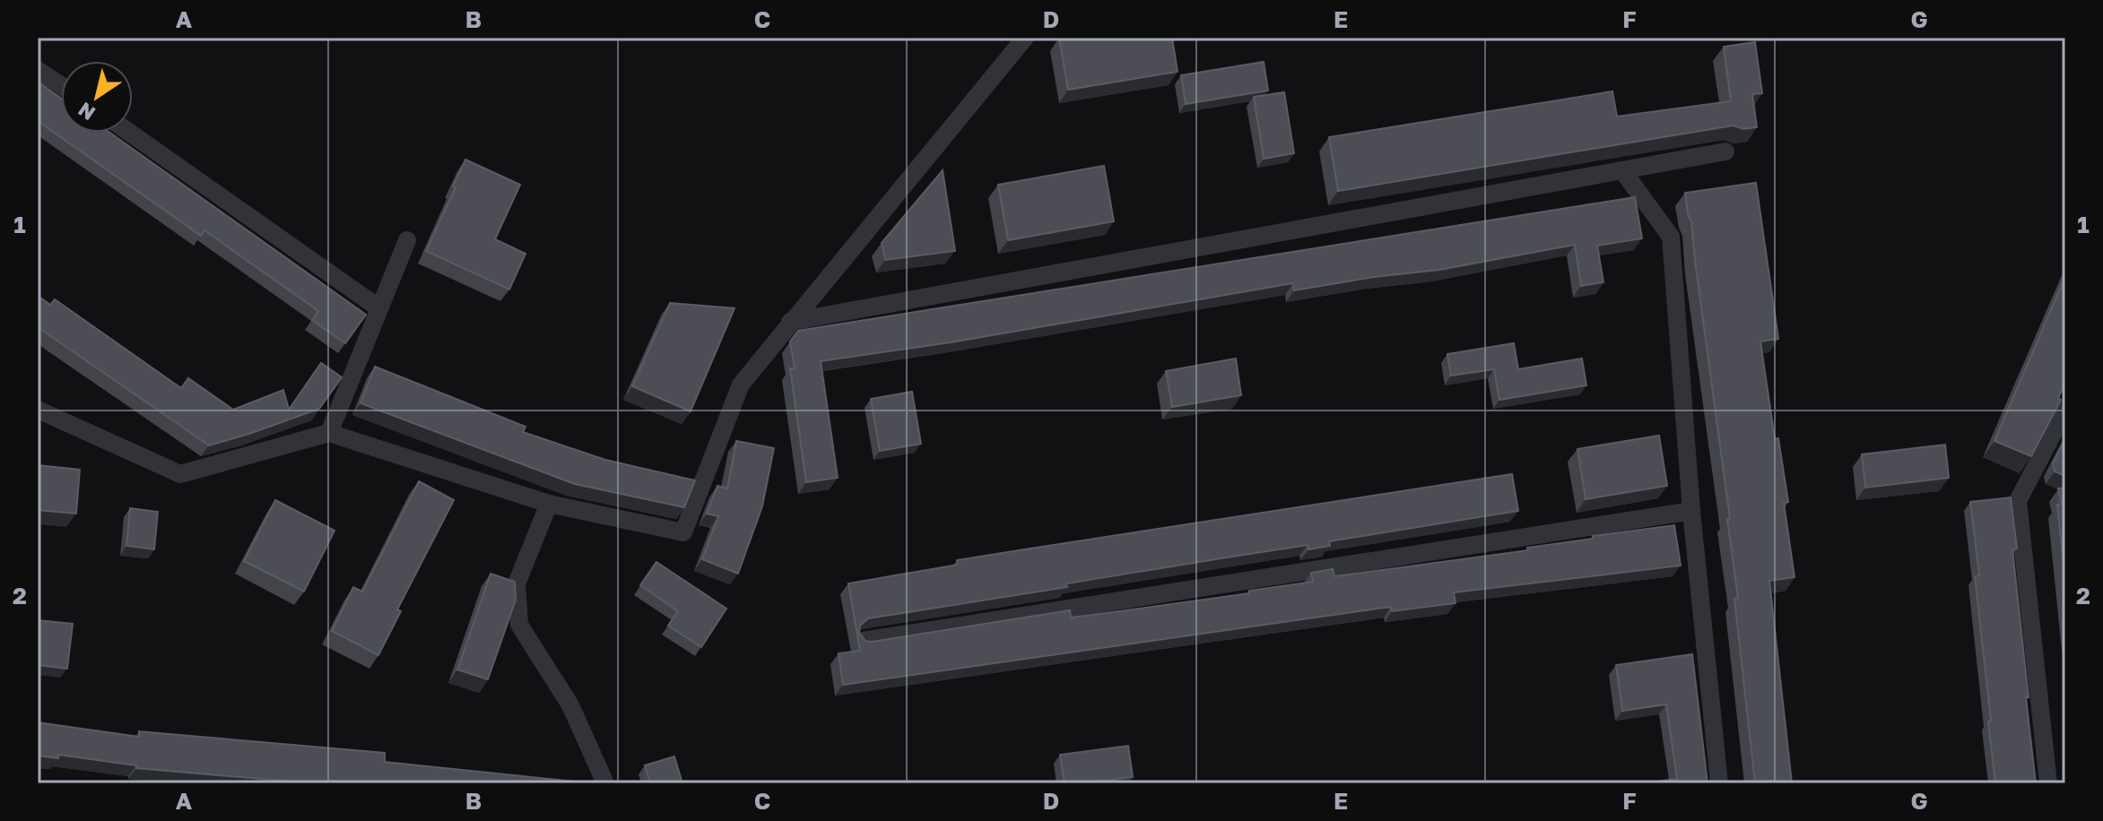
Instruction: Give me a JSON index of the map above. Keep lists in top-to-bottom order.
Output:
{
  "north": "bottom left",
  "grid": {
    "columns": [
      "A",
      "B",
      "C",
      "D",
      "E",
      "F",
      "G"
    ],
    "rows": ["1", "2"]
  }
}
